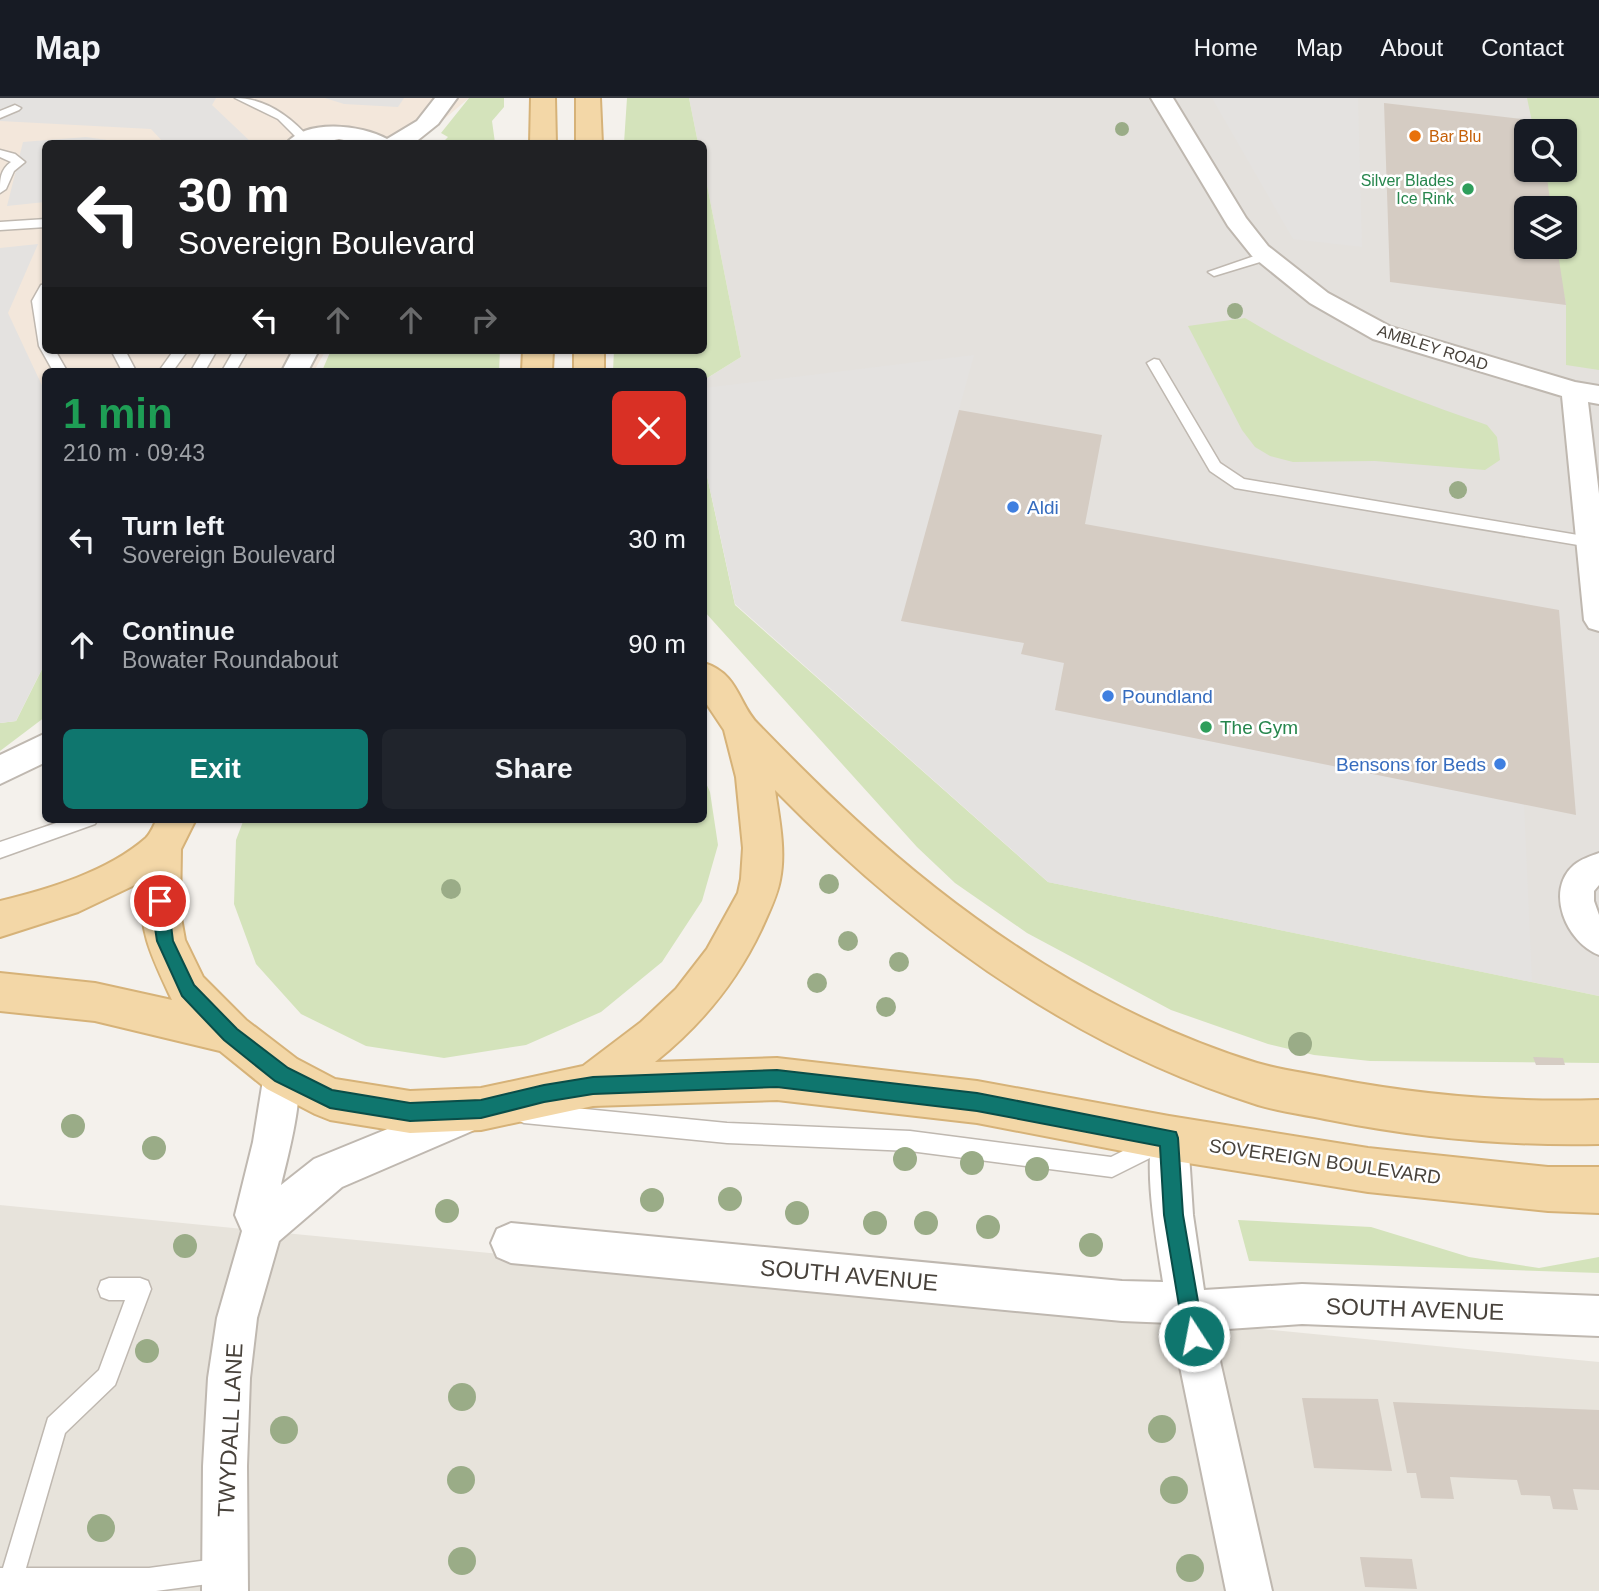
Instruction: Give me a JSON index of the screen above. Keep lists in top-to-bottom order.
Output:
{
  "streets": {
    "main road": ["SOVEREIGN BOULEVARD"],
    "street": ["AMBLEY ROAD", "SOUTH AVENUE", "TWYDALL LANE"]
  },
  "crossings": [
    ["SOVEREIGN BOULEVARD", "TWYDALL LANE"]
  ],
  "places": [
    "Bar Blu",
    "Silver Blades Ice Rink",
    "Aldi",
    "Poundland",
    "The Gym",
    "Bensons for Beds"
  ],
  "page": {
    "header": "Map",
    "nav": [
      "Home",
      "Map",
      "About",
      "Contact"
    ],
    "turn": ["30 m", "Sovereign Boulevard"],
    "heading": ["1 min", "210 m · 09:43"],
    "list": [
      {
        "name": "Turn left",
        "note": "Sovereign Boulevard",
        "value": "30 m"
      },
      {
        "name": "Continue",
        "note": "Bowater Roundabout",
        "value": "90 m"
      }
    ],
    "buttons": ["Exit", "Share"]
  }
}
